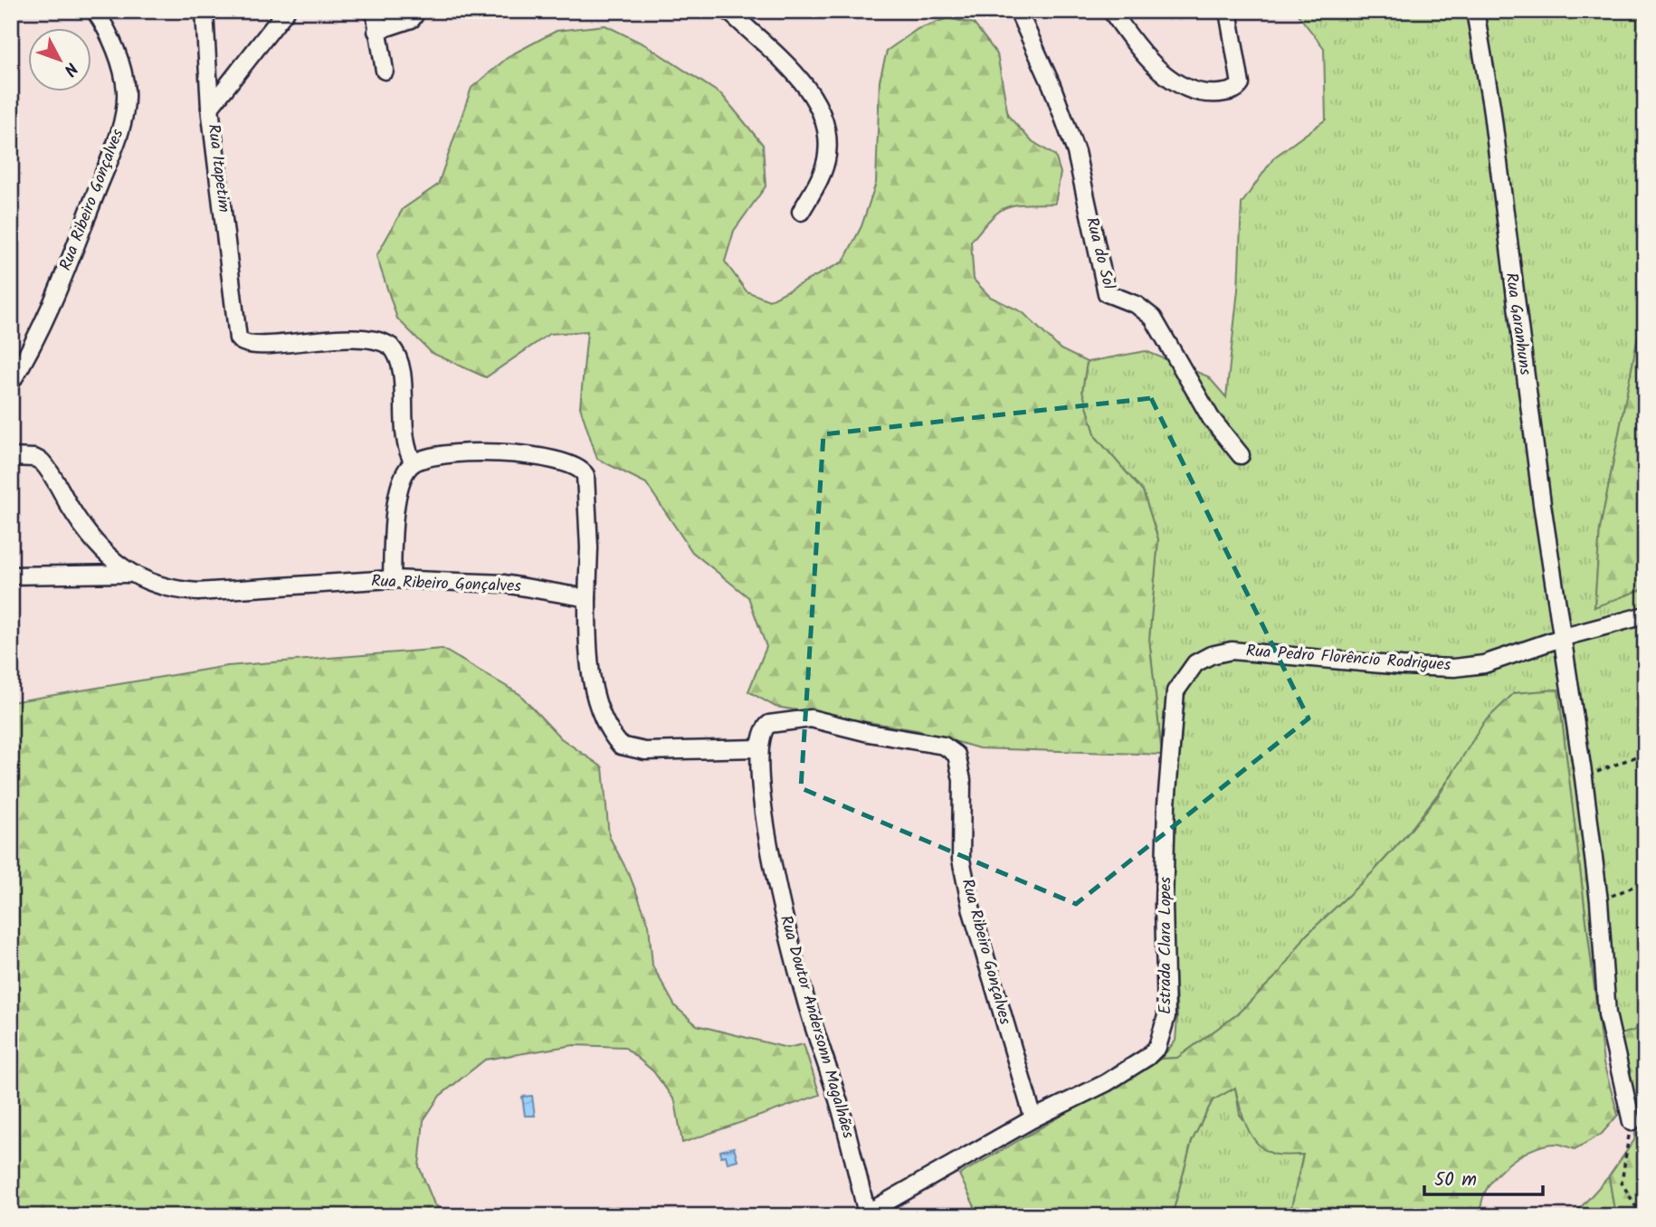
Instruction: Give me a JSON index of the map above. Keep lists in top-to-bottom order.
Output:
{
  "streets": {
    "street": [
      "Rua Itapetim",
      "Rua Ribeiro Gonçalves",
      "Rua do Sol",
      "Rua Garanhuns",
      "Rua Pedro Florêncio Rodrigues",
      "Estrada Clara Lopes",
      "Rua Doutor Andersonn Magalhães"
    ]
  },
  "crossings": [
    ["Rua Ribeiro Gonçalves", "Estrada Clara Lopes"],
    ["Rua Ribeiro Gonçalves", "Rua Doutor Andersonn Magalhães"],
    ["Rua Garanhuns", "Rua Pedro Florêncio Rodrigues"],
    ["Rua Pedro Florêncio Rodrigues", "Estrada Clara Lopes"],
    ["Estrada Clara Lopes", "Rua Doutor Andersonn Magalhães"]
  ],
  "scale_bar": "50 m",
  "north": "bottom right"
}
